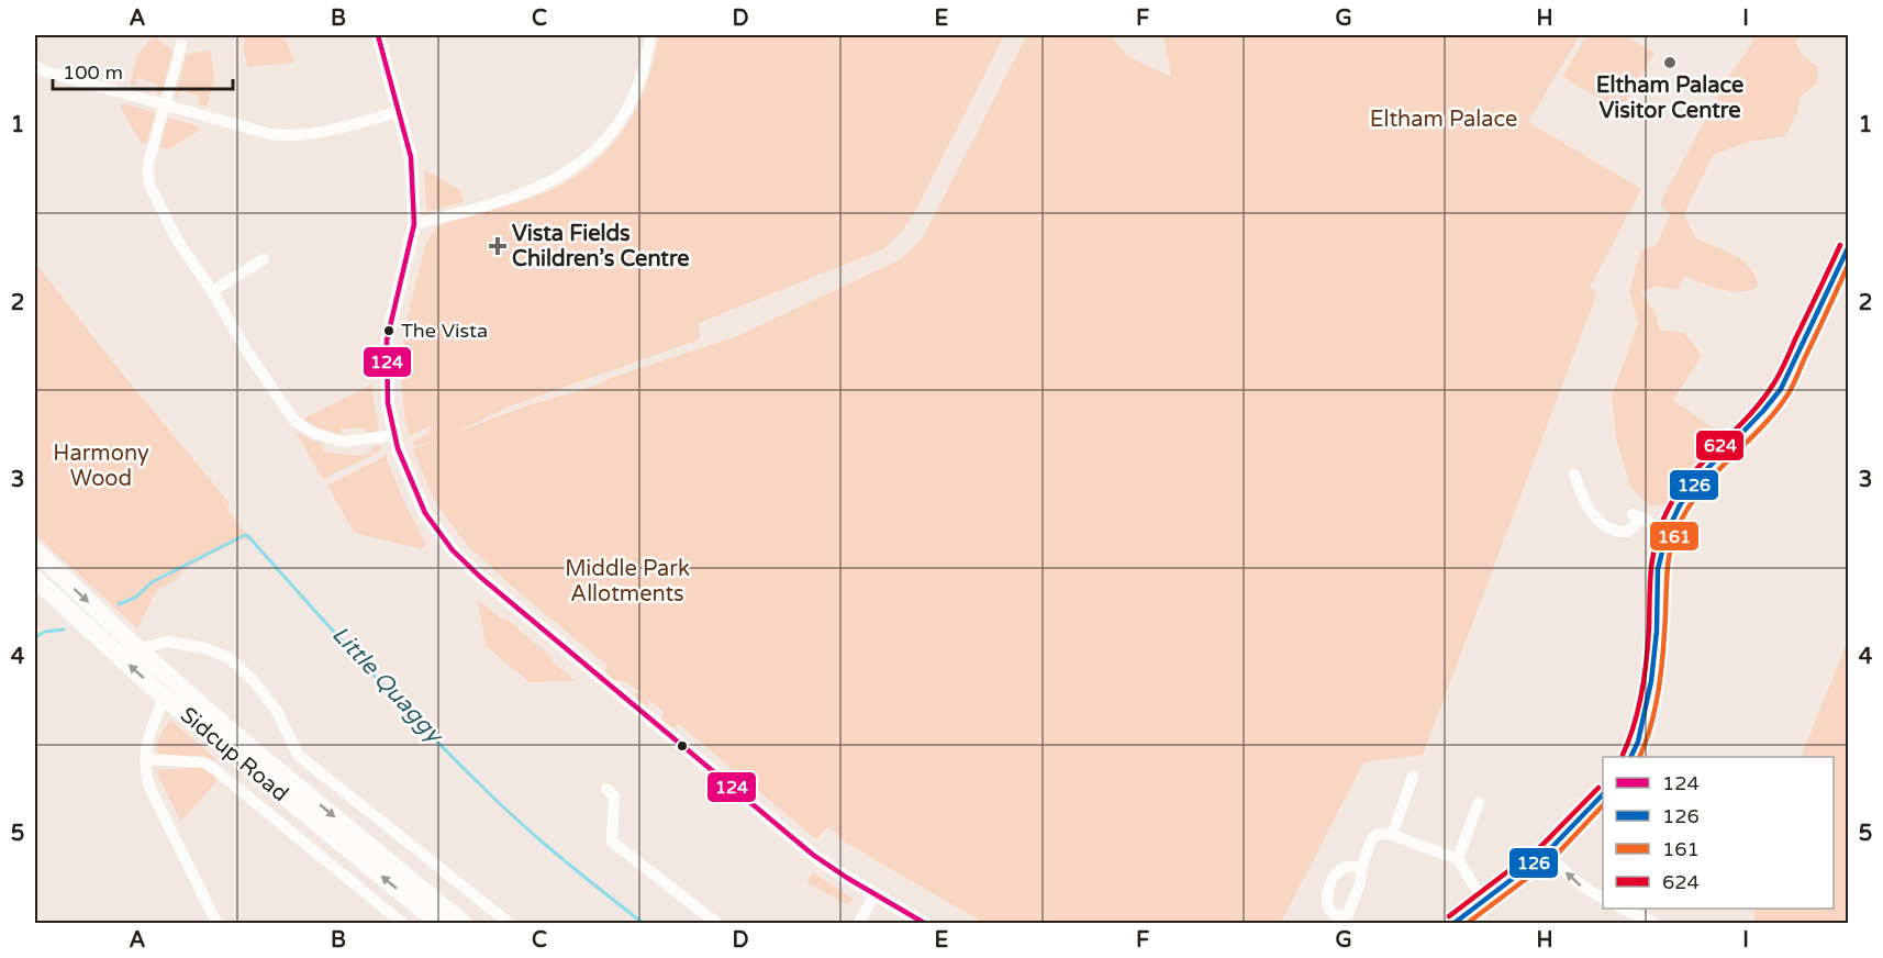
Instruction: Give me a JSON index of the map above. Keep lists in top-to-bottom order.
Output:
{
  "streets": {
    "main road": ["Sidcup Road"]
  },
  "water": ["Little Quaggy"],
  "parks": ["Eltham Palace", "Harmony Wood", "Middle Park Allotments"],
  "places": {
    "other": ["Eltham Palace Visitor Centre", "The Vista"],
    "health": ["Vista Fields Children’s Centre"]
  },
  "lines": [
    "transit line 124",
    "transit line 624",
    "transit line 126",
    "transit line 161"
  ],
  "legend": [
    "124",
    "126",
    "161",
    "624"
  ],
  "scale_bar": "100 m",
  "grid": {
    "columns": [
      "A",
      "B",
      "C",
      "D",
      "E",
      "F",
      "G",
      "H",
      "I"
    ],
    "rows": [
      "1",
      "2",
      "3",
      "4",
      "5"
    ]
  }
}
